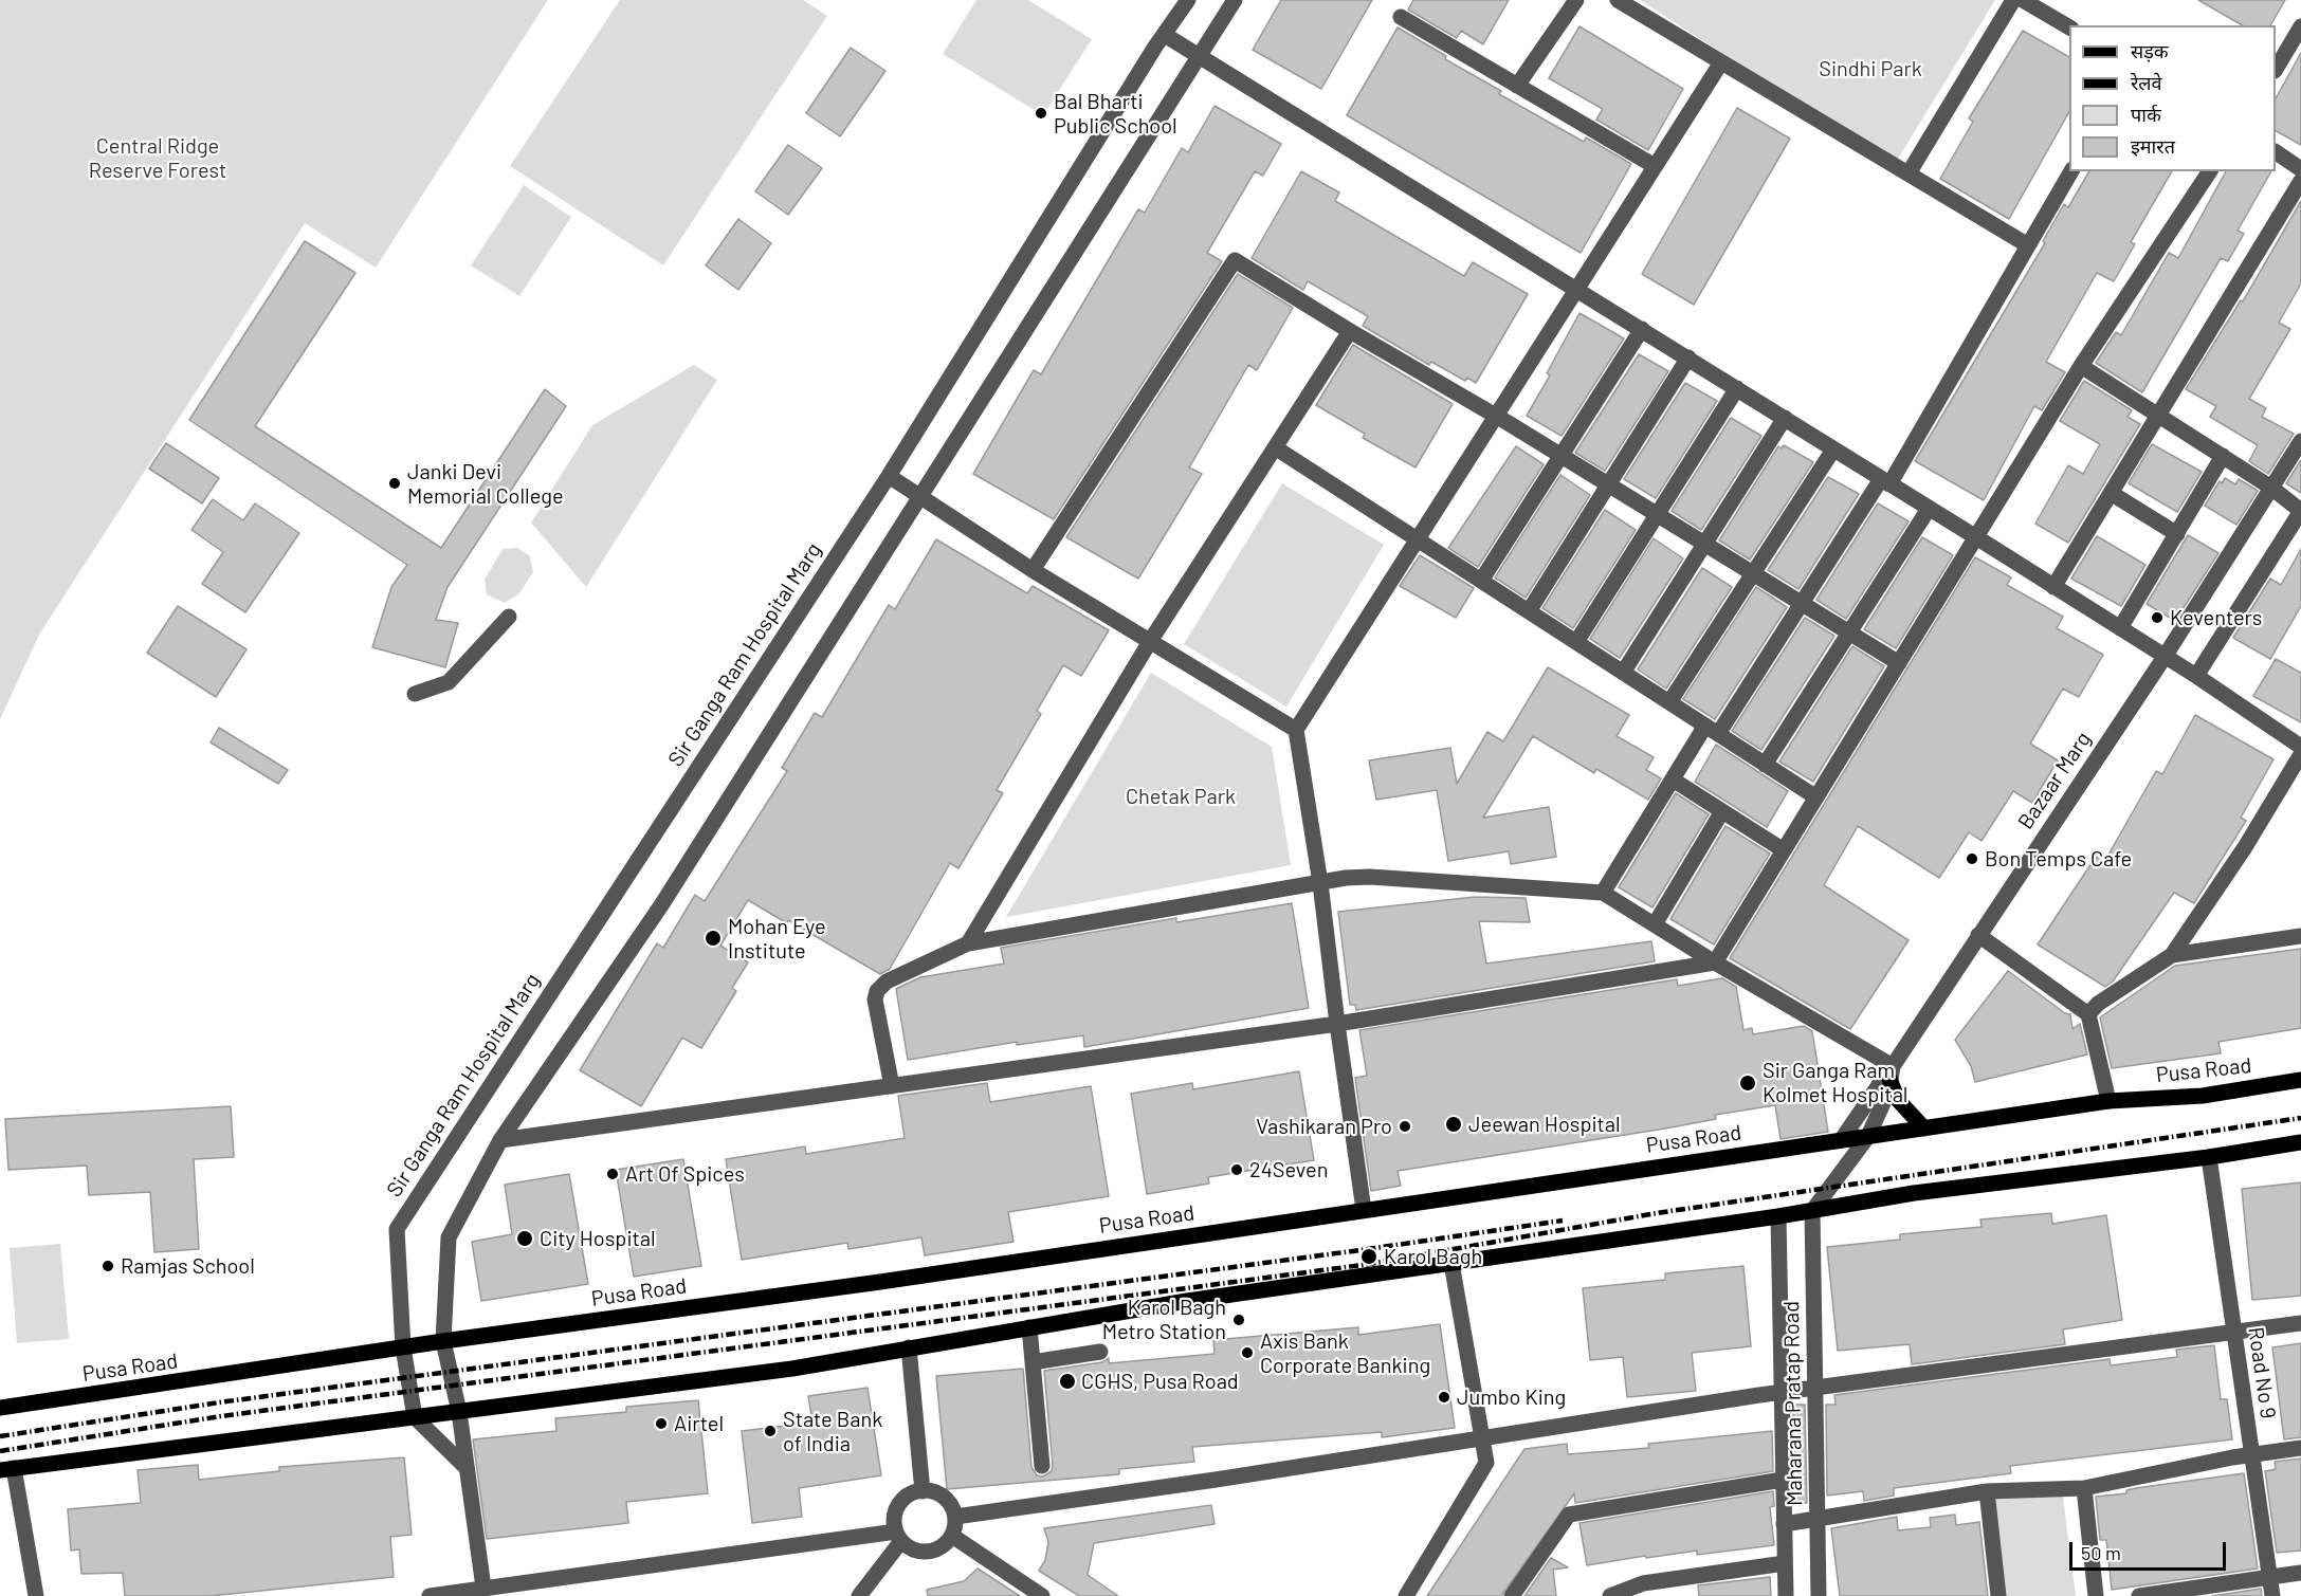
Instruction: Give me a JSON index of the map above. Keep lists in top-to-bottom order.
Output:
{
  "streets": {
    "main road": ["Pusa Road"],
    "street": [
      "Sir Ganga Ram Hospital Marg",
      "Bazaar Marg",
      "Road No 9",
      "Maharana Pratap Road"
    ]
  },
  "crossings": [
    ["Sir Ganga Ram Hospital Marg", "Pusa Road"],
    ["Bazaar Marg", "Pusa Road"]
  ],
  "parks": ["Sindhi Park", "Central Ridge Reserve Forest", "Chetak Park"],
  "places": [
    "Bal Bharti Public School",
    "Janki Devi Memorial College",
    "Keventers",
    "Bon Temps Cafe",
    "Mohan Eye Institute",
    "Sir Ganga Ram Kolmet Hospital",
    "Jeewan Hospital",
    "Vashikaran Pro",
    "24Seven",
    "Art Of Spices",
    "City Hospital",
    "Karol Bagh",
    "Ramjas School",
    "Karol Bagh Metro Station",
    "Axis Bank Corporate Banking",
    "CGHS, Pusa Road",
    "Jumbo King",
    "Airtel",
    "State Bank of India"
  ],
  "legend": [
    "सड़क",
    "रेलवे",
    "पार्क",
    "इमारत"
  ],
  "scale_bar": "50 m"
}
